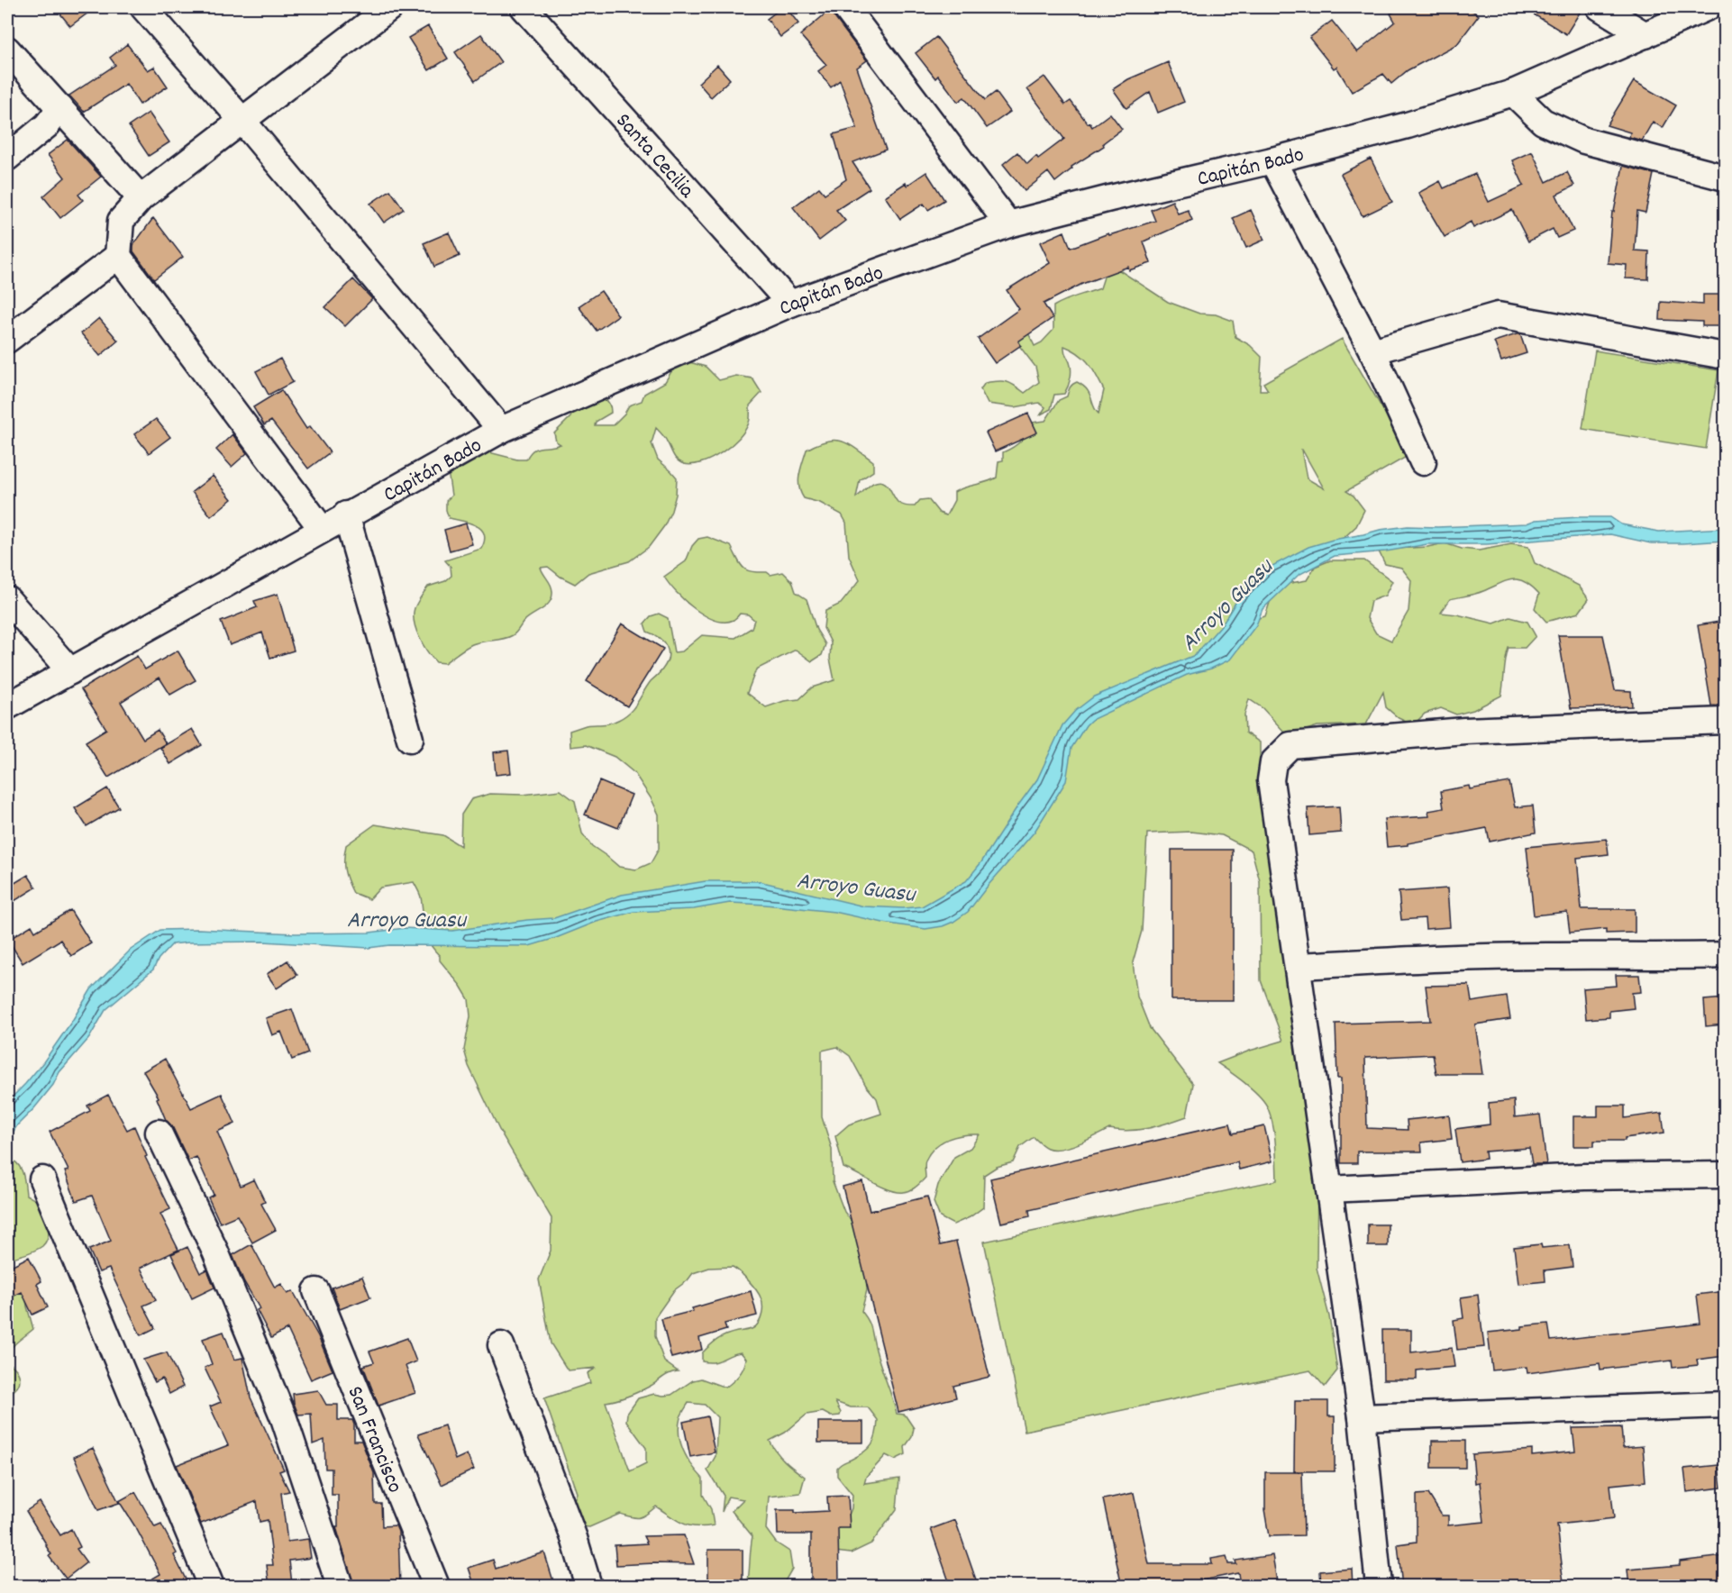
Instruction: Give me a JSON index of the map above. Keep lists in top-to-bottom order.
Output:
{
  "streets": {
    "street": ["Santa Cecilia", "Capitán Bado", "San Francisco"]
  },
  "crossings": [
    ["Santa Cecilia", "Capitán Bado"]
  ],
  "water": ["Arroyo Guasu"]
}
